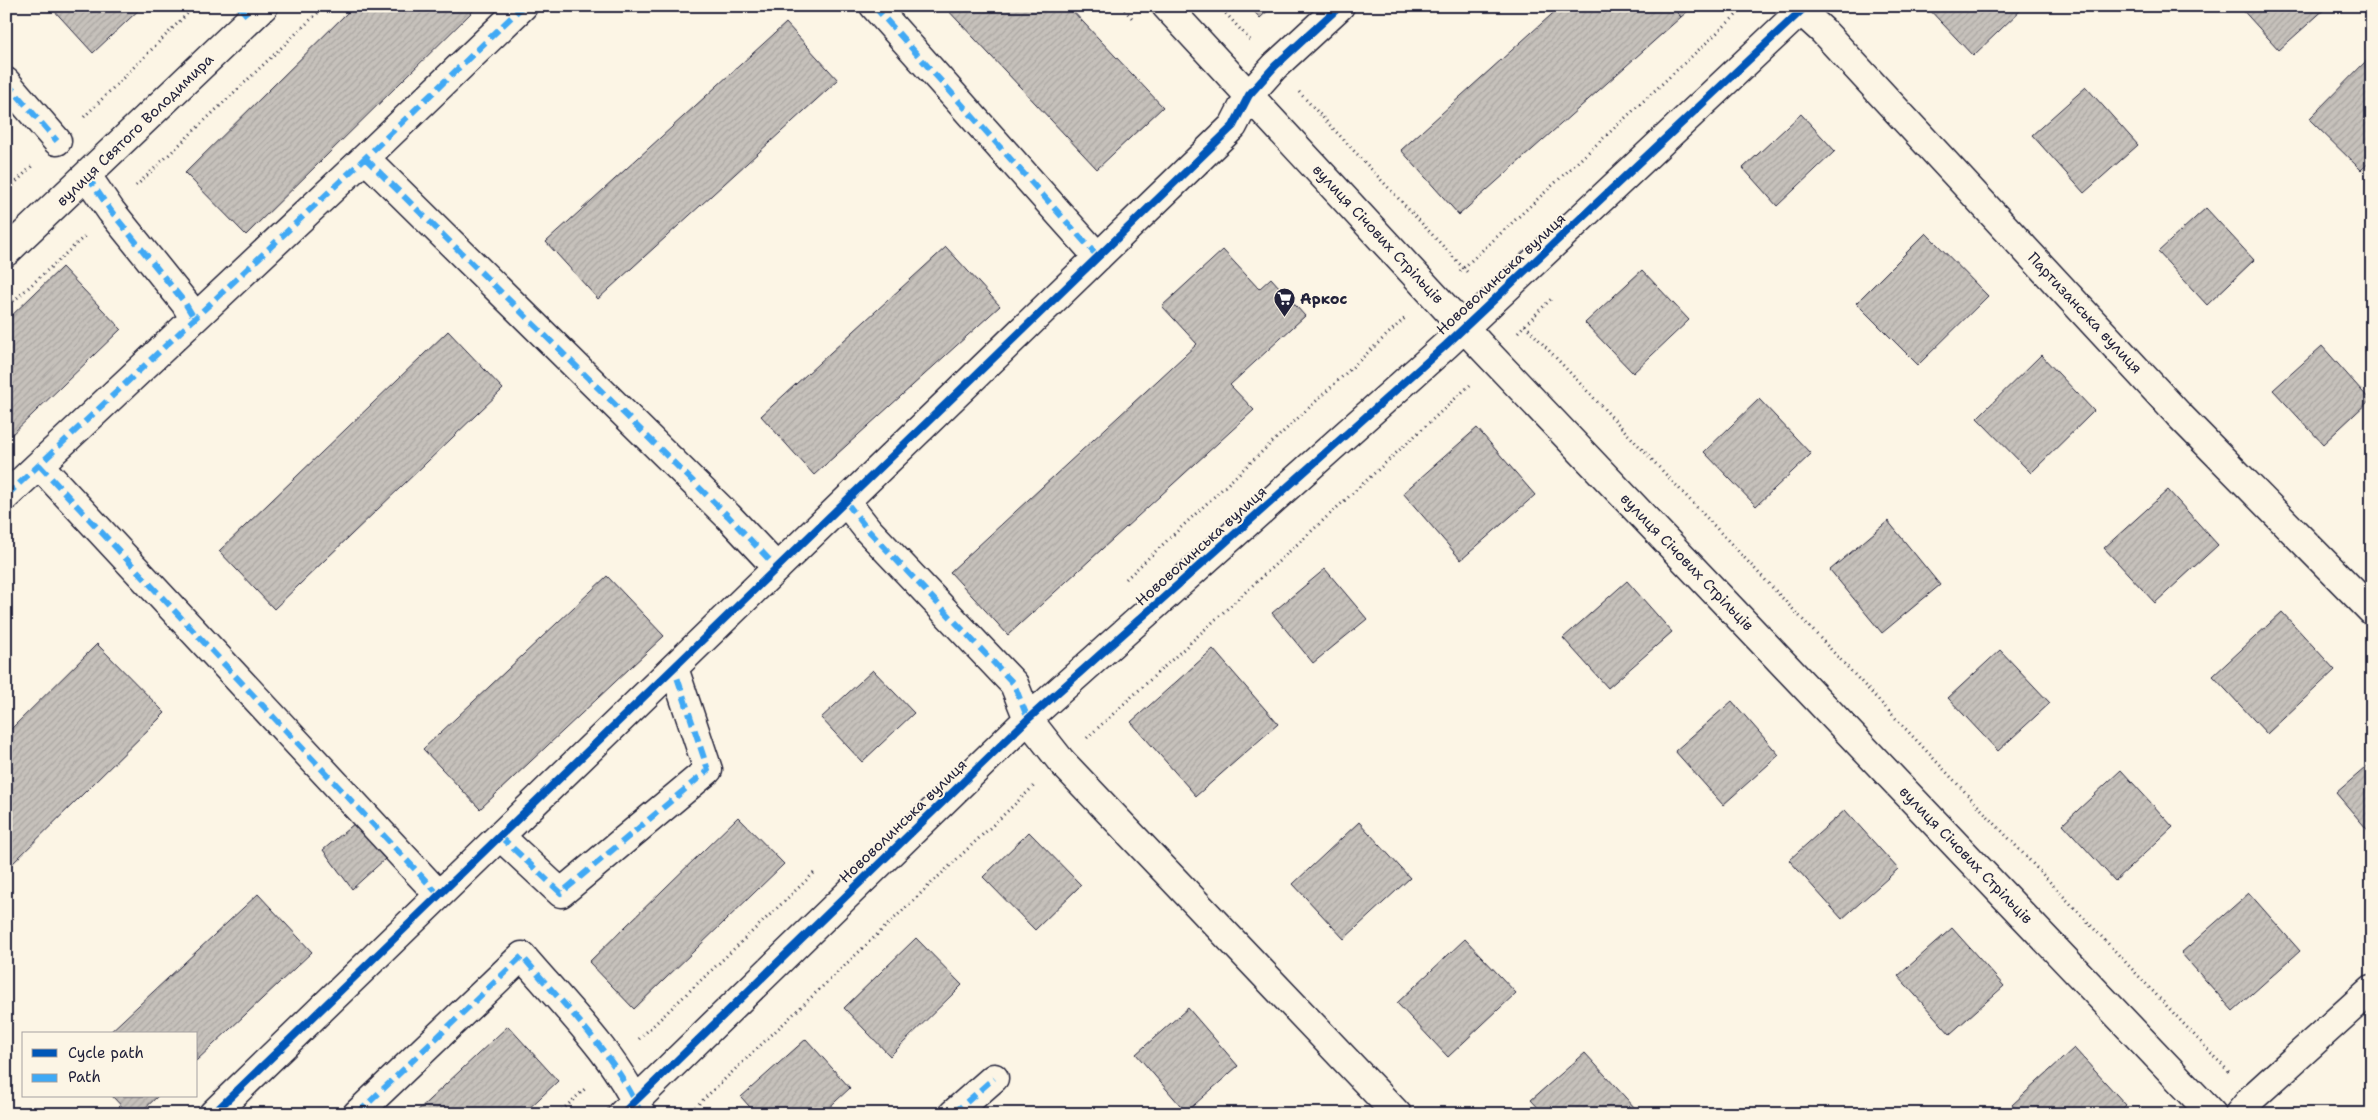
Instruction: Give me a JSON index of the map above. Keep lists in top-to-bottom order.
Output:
{
  "streets": {
    "street": [
      "вулиця Святого Володимира",
      "вулиця Січових Стрільців",
      "Нововолинська вулиця",
      "Партизанська вулиця"
    ]
  },
  "crossings": [
    ["вулиця Січових Стрільців", "Нововолинська вулиця"],
    ["Нововолинська вулиця", "Партизанська вулиця"]
  ],
  "places": {
    "supermarket": ["Аркос"]
  },
  "legend": ["Cycle path", "Path"]
}
